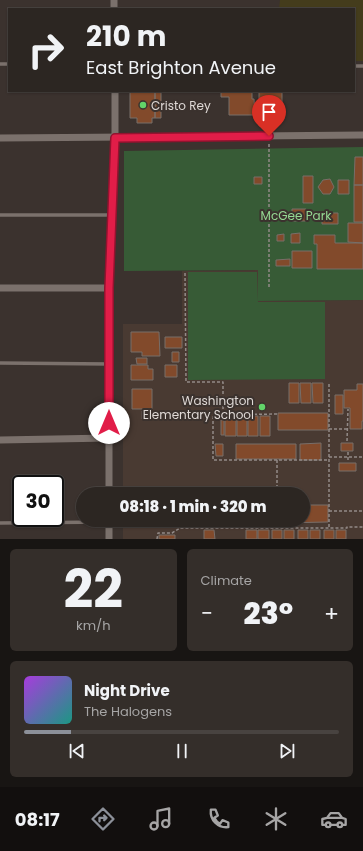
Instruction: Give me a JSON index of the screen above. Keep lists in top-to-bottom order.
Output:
{
  "parks": ["McGee Park"],
  "places": ["Cristo Rey", "Washington Elementary School"],
  "page": {
    "turn": ["210 m", "East Brighton Avenue"],
    "limit": "30",
    "trip": "08:18 · 1 min · 320 m",
    "tile": [
      ["22", "km/h"],
      "Climate"
    ],
    "heat": ["−", "23°", "+"],
    "song": ["Night Drive", "The Halogens"],
    "tabs": "08:17"
  }
}
